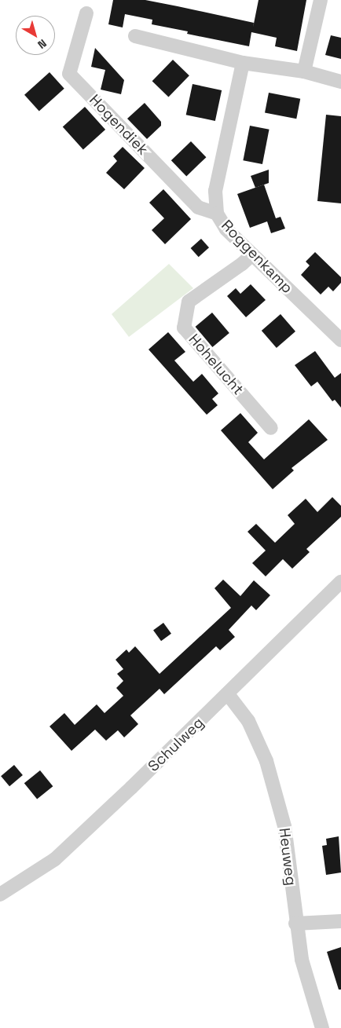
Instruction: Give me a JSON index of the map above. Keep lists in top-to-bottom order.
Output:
{
  "streets": {
    "street": [
      "Hogendiek",
      "Roggenkamp",
      "Hohelucht",
      "Schulweg",
      "Heuweg"
    ]
  },
  "crossings": [
    ["Hogendiek", "Roggenkamp"],
    ["Roggenkamp", "Hohelucht"],
    ["Schulweg", "Heuweg"]
  ],
  "north": "bottom right"
}
